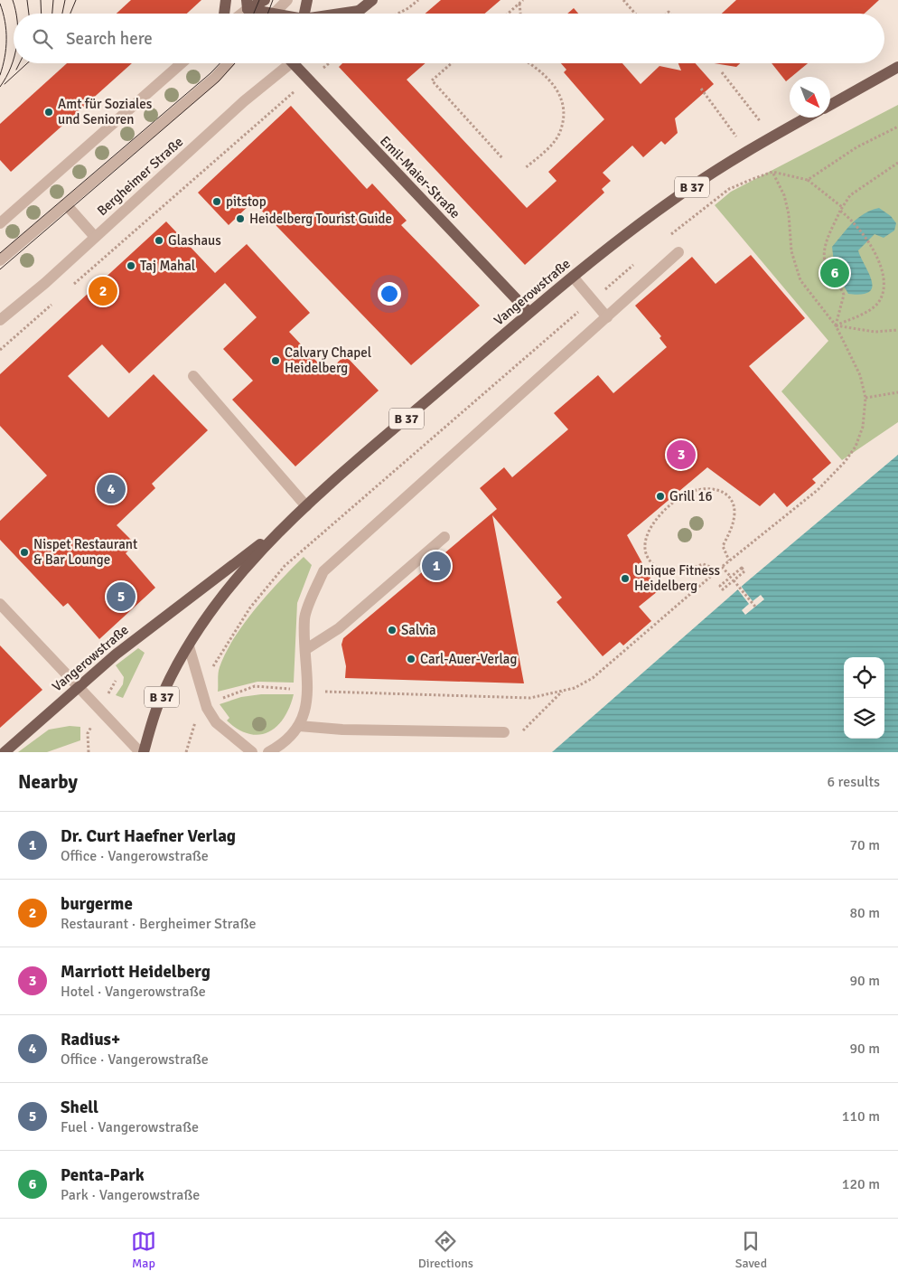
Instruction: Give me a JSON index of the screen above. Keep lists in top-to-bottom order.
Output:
{
  "streets": {
    "main road": ["Emil-Maier-Straße", "B 37", "Vangerowstraße"],
    "street": ["Bergheimer Straße"]
  },
  "crossings": [
    ["Emil-Maier-Straße", "Vangerowstraße"]
  ],
  "places": [
    "Amt für Soziales und Senioren",
    "pitstop",
    "Heidelberg Tourist Guide",
    "Glashaus",
    "Taj Mahal",
    "Calvary Chapel Heidelberg",
    "Grill 16",
    "Nispet Restaurant & Bar Lounge",
    "Unique Fitness Heidelberg",
    "Salvia",
    "Carl-Auer-Verlag"
  ],
  "north": "bottom right",
  "page": {
    "search": "Search here",
    "pins": [
      "6",
      "2",
      "3",
      "4",
      "1",
      "5"
    ],
    "heading": ["Nearby", "6 results"],
    "list": [
      {
        "mark": "1",
        "name": "Dr. Curt Haefner Verlag",
        "note": "Office · Vangerowstraße",
        "value": "70 m"
      },
      {
        "mark": "2",
        "name": "burgerme",
        "note": "Restaurant · Bergheimer Straße",
        "value": "80 m"
      },
      {
        "mark": "3",
        "name": "Marriott Heidelberg",
        "note": "Hotel · Vangerowstraße",
        "value": "90 m"
      },
      {
        "mark": "4",
        "name": "Radius+",
        "note": "Office · Vangerowstraße",
        "value": "90 m"
      },
      {
        "mark": "5",
        "name": "Shell",
        "note": "Fuel · Vangerowstraße",
        "value": "110 m"
      },
      {
        "mark": "6",
        "name": "Penta-Park",
        "note": "Park · Vangerowstraße",
        "value": "120 m"
      }
    ],
    "nav": ["Map", "Directions", "Saved"]
  }
}
